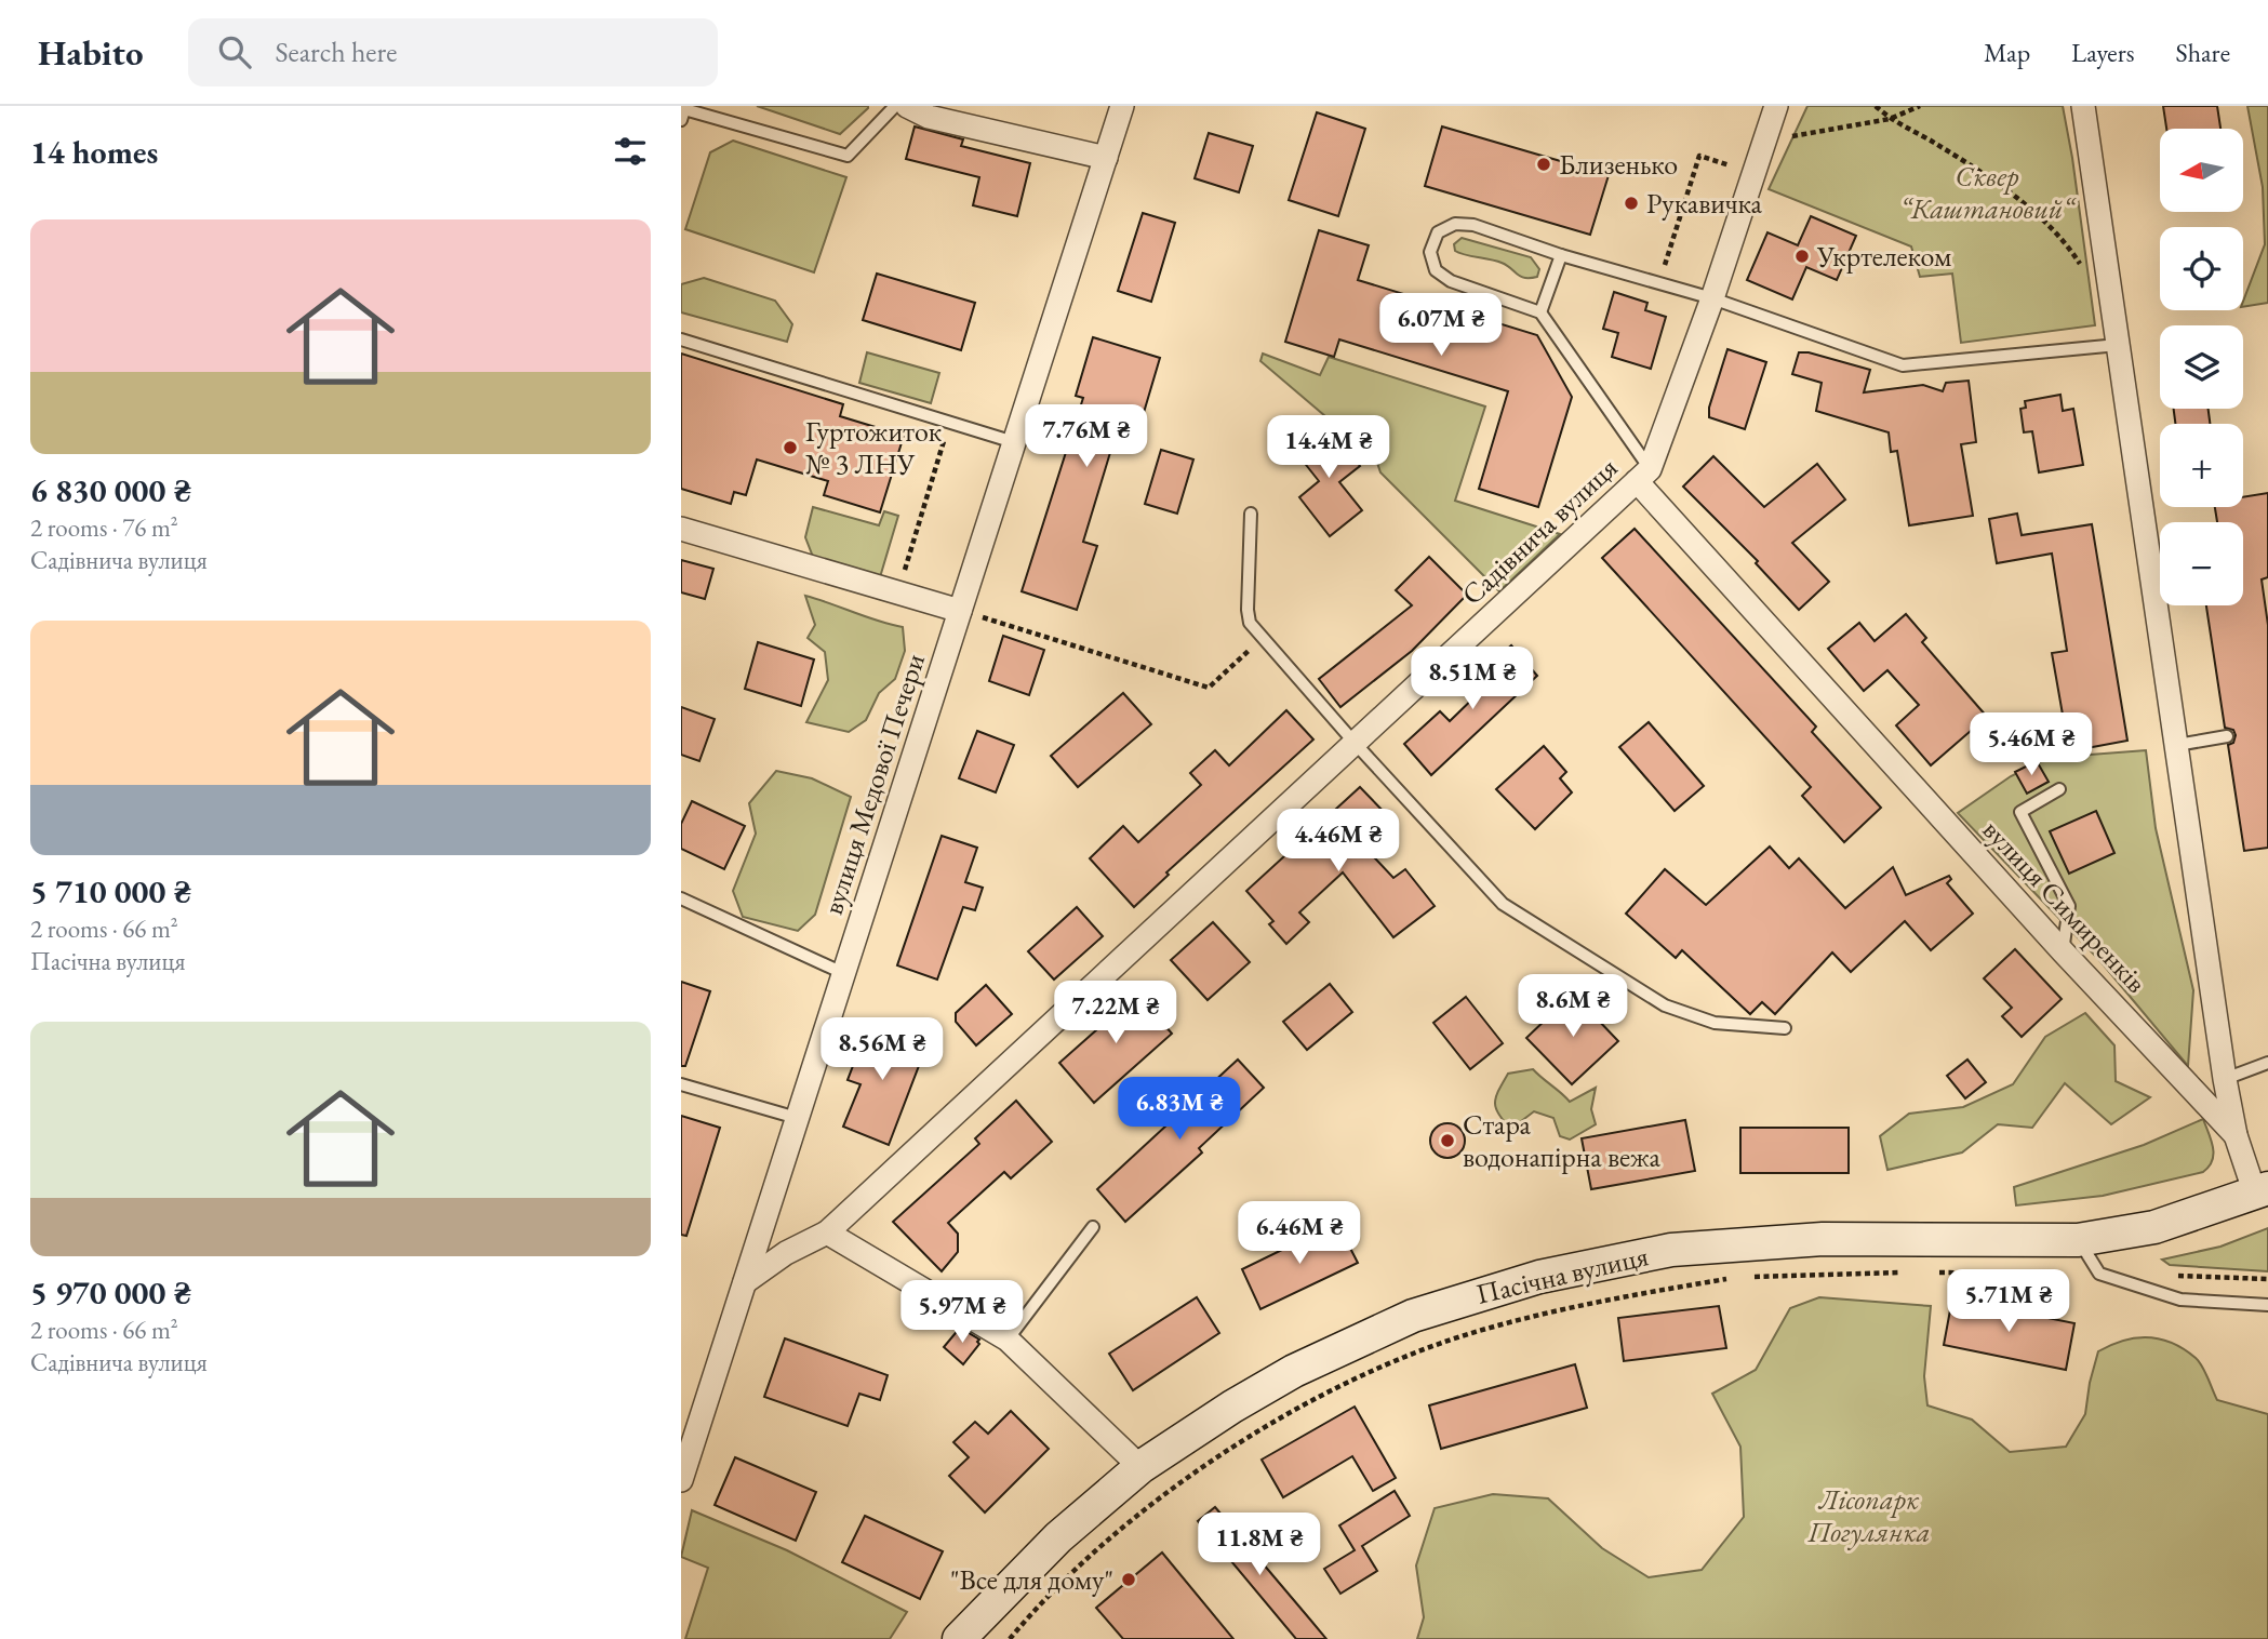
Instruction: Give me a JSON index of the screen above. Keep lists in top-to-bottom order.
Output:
{
  "streets": {
    "main road": ["Пасічна вулиця"],
    "street": ["Садівнича вулиця", "вулиця Медової Печери", "вулиця Симиренків"]
  },
  "crossings": [
    ["Садівнича вулиця", "вулиця Медової Печери"],
    ["Садівнича вулиця", "вулиця Симиренків"]
  ],
  "parks": ["Сквер “Каштановий“", "Лісопарк Погулянка"],
  "places": [
    "Близенько",
    "Рукавичка",
    "Укртелеком",
    "Гуртожиток № 3 ЛНУ",
    "Стара водонапірна вежа",
    "\"Все для дому\""
  ],
  "north": "left",
  "page": {
    "header": "Habito",
    "search": "Search here",
    "nav": ["Map", "Layers", "Share"],
    "heading": "14 homes",
    "map_buttons": ["+", "−"],
    "list": [
      {
        "name": "6 830 000 ₴",
        "note": "2 rooms · 76 m² · Садівнича вулиця"
      },
      {
        "name": "5 710 000 ₴",
        "note": "2 rooms · 66 m² · Пасічна вулиця"
      },
      {
        "name": "5 970 000 ₴",
        "note": "2 rooms · 66 m² · Садівнича вулиця"
      }
    ],
    "price": [
      "6.07M ₴",
      "7.76M ₴",
      "14.4M ₴",
      "8.51M ₴",
      "5.46M ₴",
      "4.46M ₴",
      "8.6M ₴",
      "7.22M ₴",
      "8.56M ₴",
      "6.83M ₴",
      "6.46M ₴",
      "5.71M ₴",
      "5.97M ₴",
      "11.8M ₴"
    ]
  }
}
